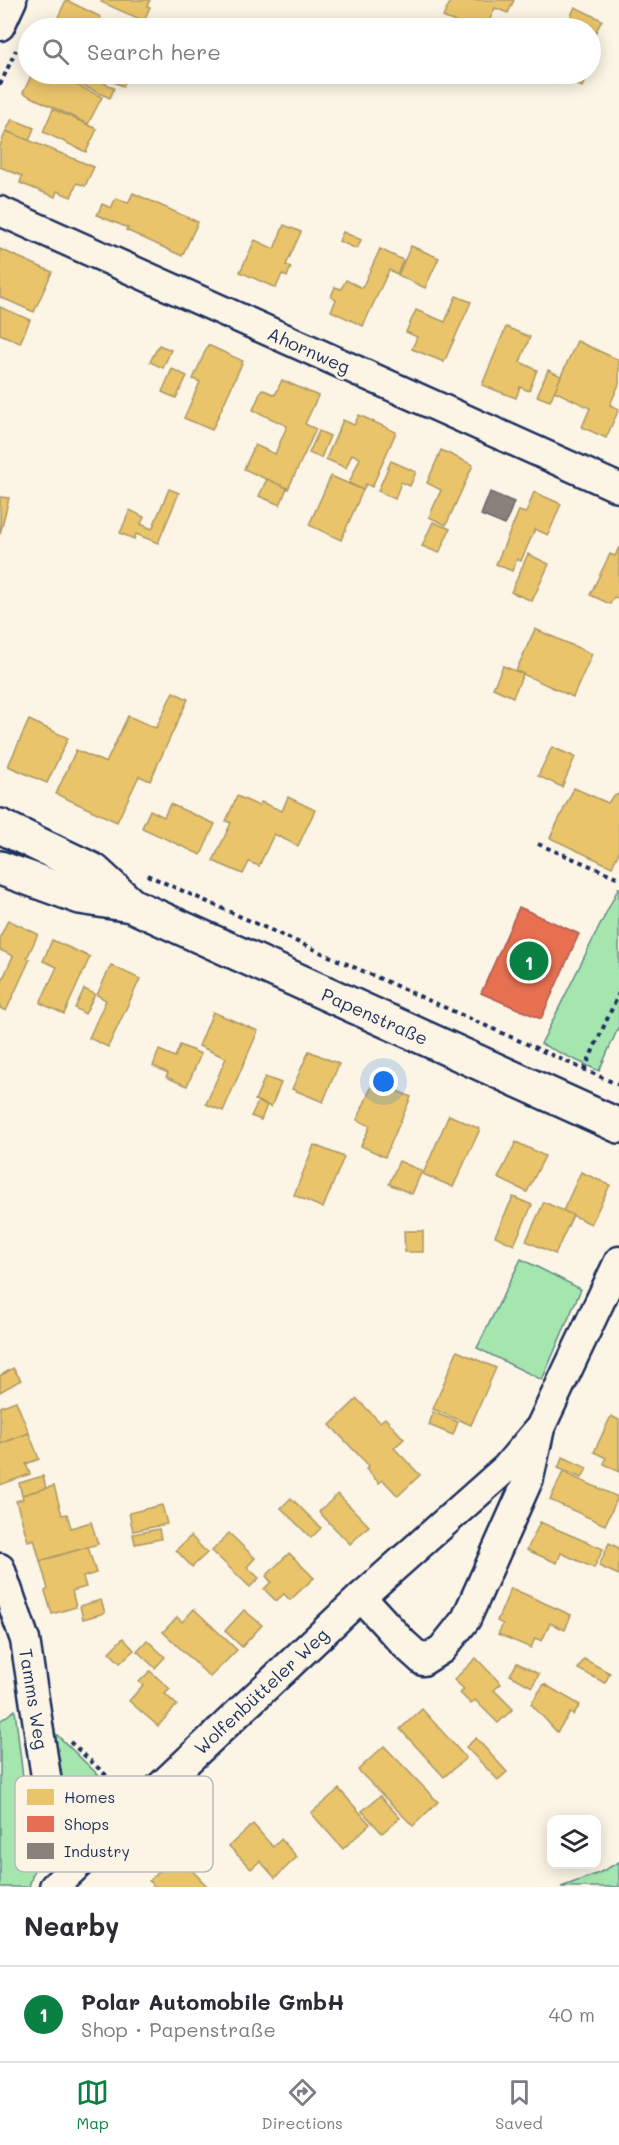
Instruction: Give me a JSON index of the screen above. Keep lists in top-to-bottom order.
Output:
{
  "streets": {
    "main road": ["Papenstraße"],
    "street": ["Ahornweg", "Wolfenbütteler Weg", "Tamms Weg"]
  },
  "legend": ["Homes", "Shops", "Industry"],
  "page": {
    "search": "Search here",
    "pins": "1",
    "heading": "Nearby",
    "list": [
      {
        "mark": "1",
        "name": "Polar Automobile GmbH",
        "note": "Shop · Papenstraße",
        "value": "40 m"
      }
    ],
    "nav": ["Map", "Directions", "Saved"]
  }
}
